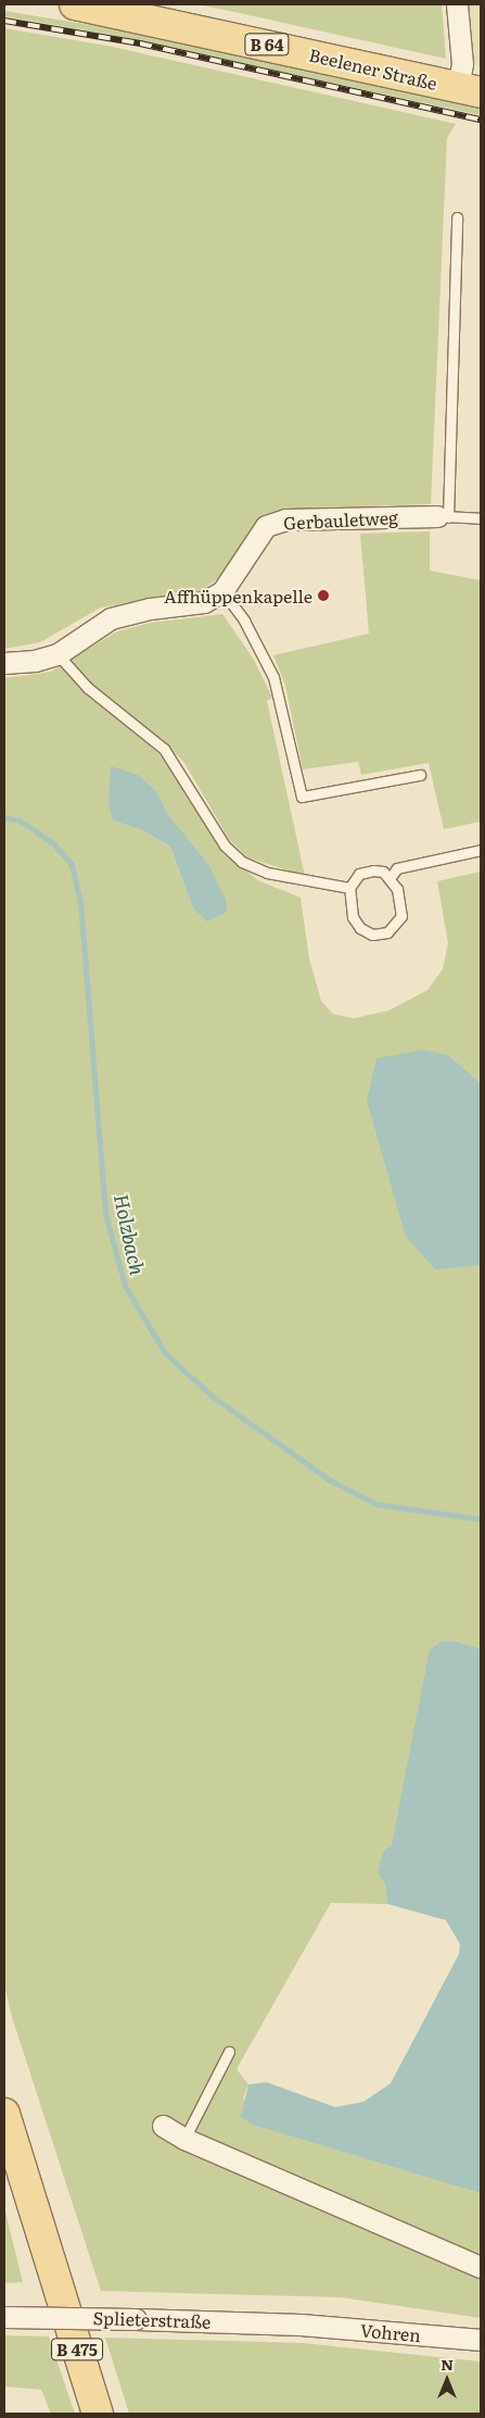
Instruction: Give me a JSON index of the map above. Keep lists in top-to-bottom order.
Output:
{
  "streets": {
    "main road": ["B 64", "Beelener Straße", "B 475"],
    "street": ["Gerbauletweg", "Splieterstraße", "Vohren"]
  },
  "crossings": [
    ["Splieterstraße", "Vohren"]
  ],
  "water": ["Holzbach"],
  "places": ["Affhüppenkapelle"],
  "north": "top"
}
